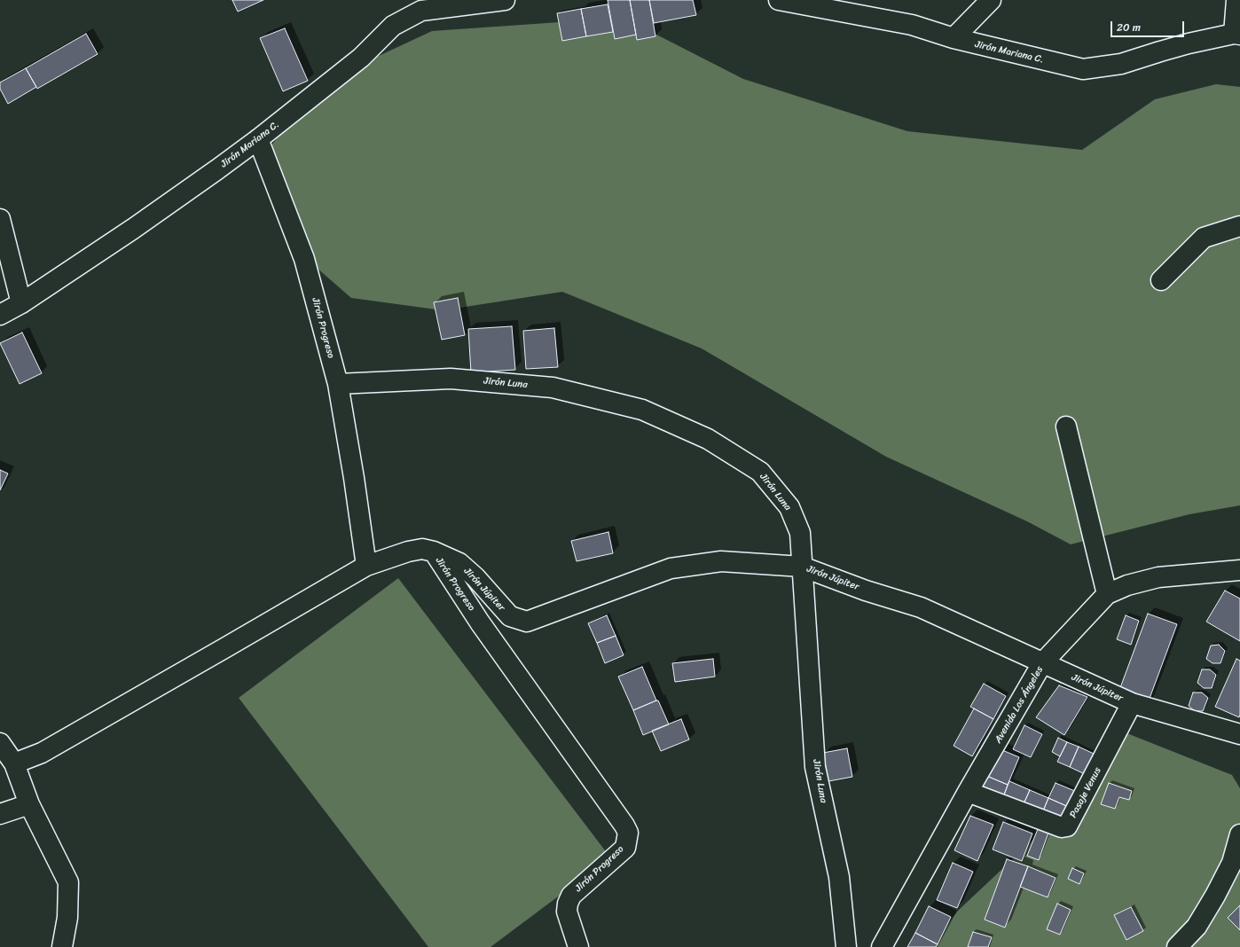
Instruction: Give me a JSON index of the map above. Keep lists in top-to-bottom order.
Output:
{
  "streets": {
    "street": [
      "Jirón Mariana C.",
      "Jirón Progreso",
      "Jirón Luna",
      "Jirón Júpiter",
      "Avenida Los Ángeles",
      "Pasaje Venus"
    ]
  },
  "crossings": [
    ["Jirón Mariana C.", "Jirón Progreso"],
    ["Jirón Progreso", "Jirón Luna"],
    ["Jirón Progreso", "Jirón Júpiter"],
    ["Jirón Luna", "Jirón Júpiter"],
    ["Jirón Júpiter", "Avenida Los Ángeles"],
    ["Jirón Júpiter", "Pasaje Venus"],
    ["Avenida Los Ángeles", "Pasaje Venus"]
  ],
  "scale_bar": "20 m"
}
